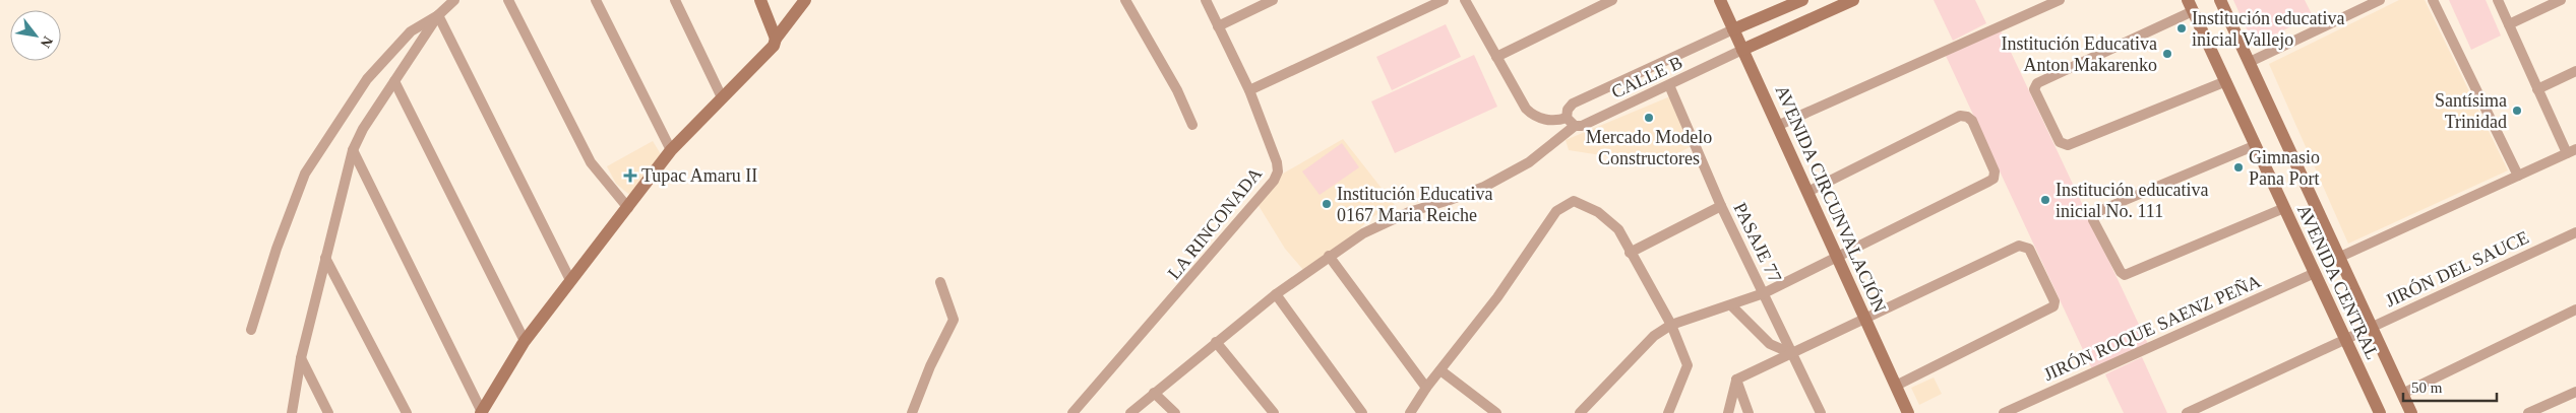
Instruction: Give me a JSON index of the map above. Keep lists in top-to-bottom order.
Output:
{
  "streets": {
    "street": [
      "CALLE B",
      "AVENIDA CIRCUNVALACIÓN",
      "LA RINCONADA",
      "PASAJE 77",
      "JIRÓN DEL SAUCE",
      "AVENIDA CENTRAL",
      "JIRÓN ROQUE SAENZ PEÑA"
    ]
  },
  "crossings": [
    ["CALLE B", "AVENIDA CIRCUNVALACIÓN"],
    ["CALLE B", "PASAJE 77"],
    ["JIRÓN DEL SAUCE", "AVENIDA CENTRAL"],
    ["AVENIDA CENTRAL", "JIRÓN ROQUE SAENZ PEÑA"]
  ],
  "places": {
    "other": [
      "Institución educativa inicial Vallejo",
      "Institución Educativa Anton Makarenko",
      "Santísima Trinidad",
      "Mercado Modelo Constructores",
      "Gimnasio Pana Port",
      "Institución educativa inicial No. 111",
      "Institución Educativa 0167 Maria Reiche"
    ],
    "health": ["Tupac Amaru II"]
  },
  "scale_bar": "50 m",
  "north": "bottom right"
}
